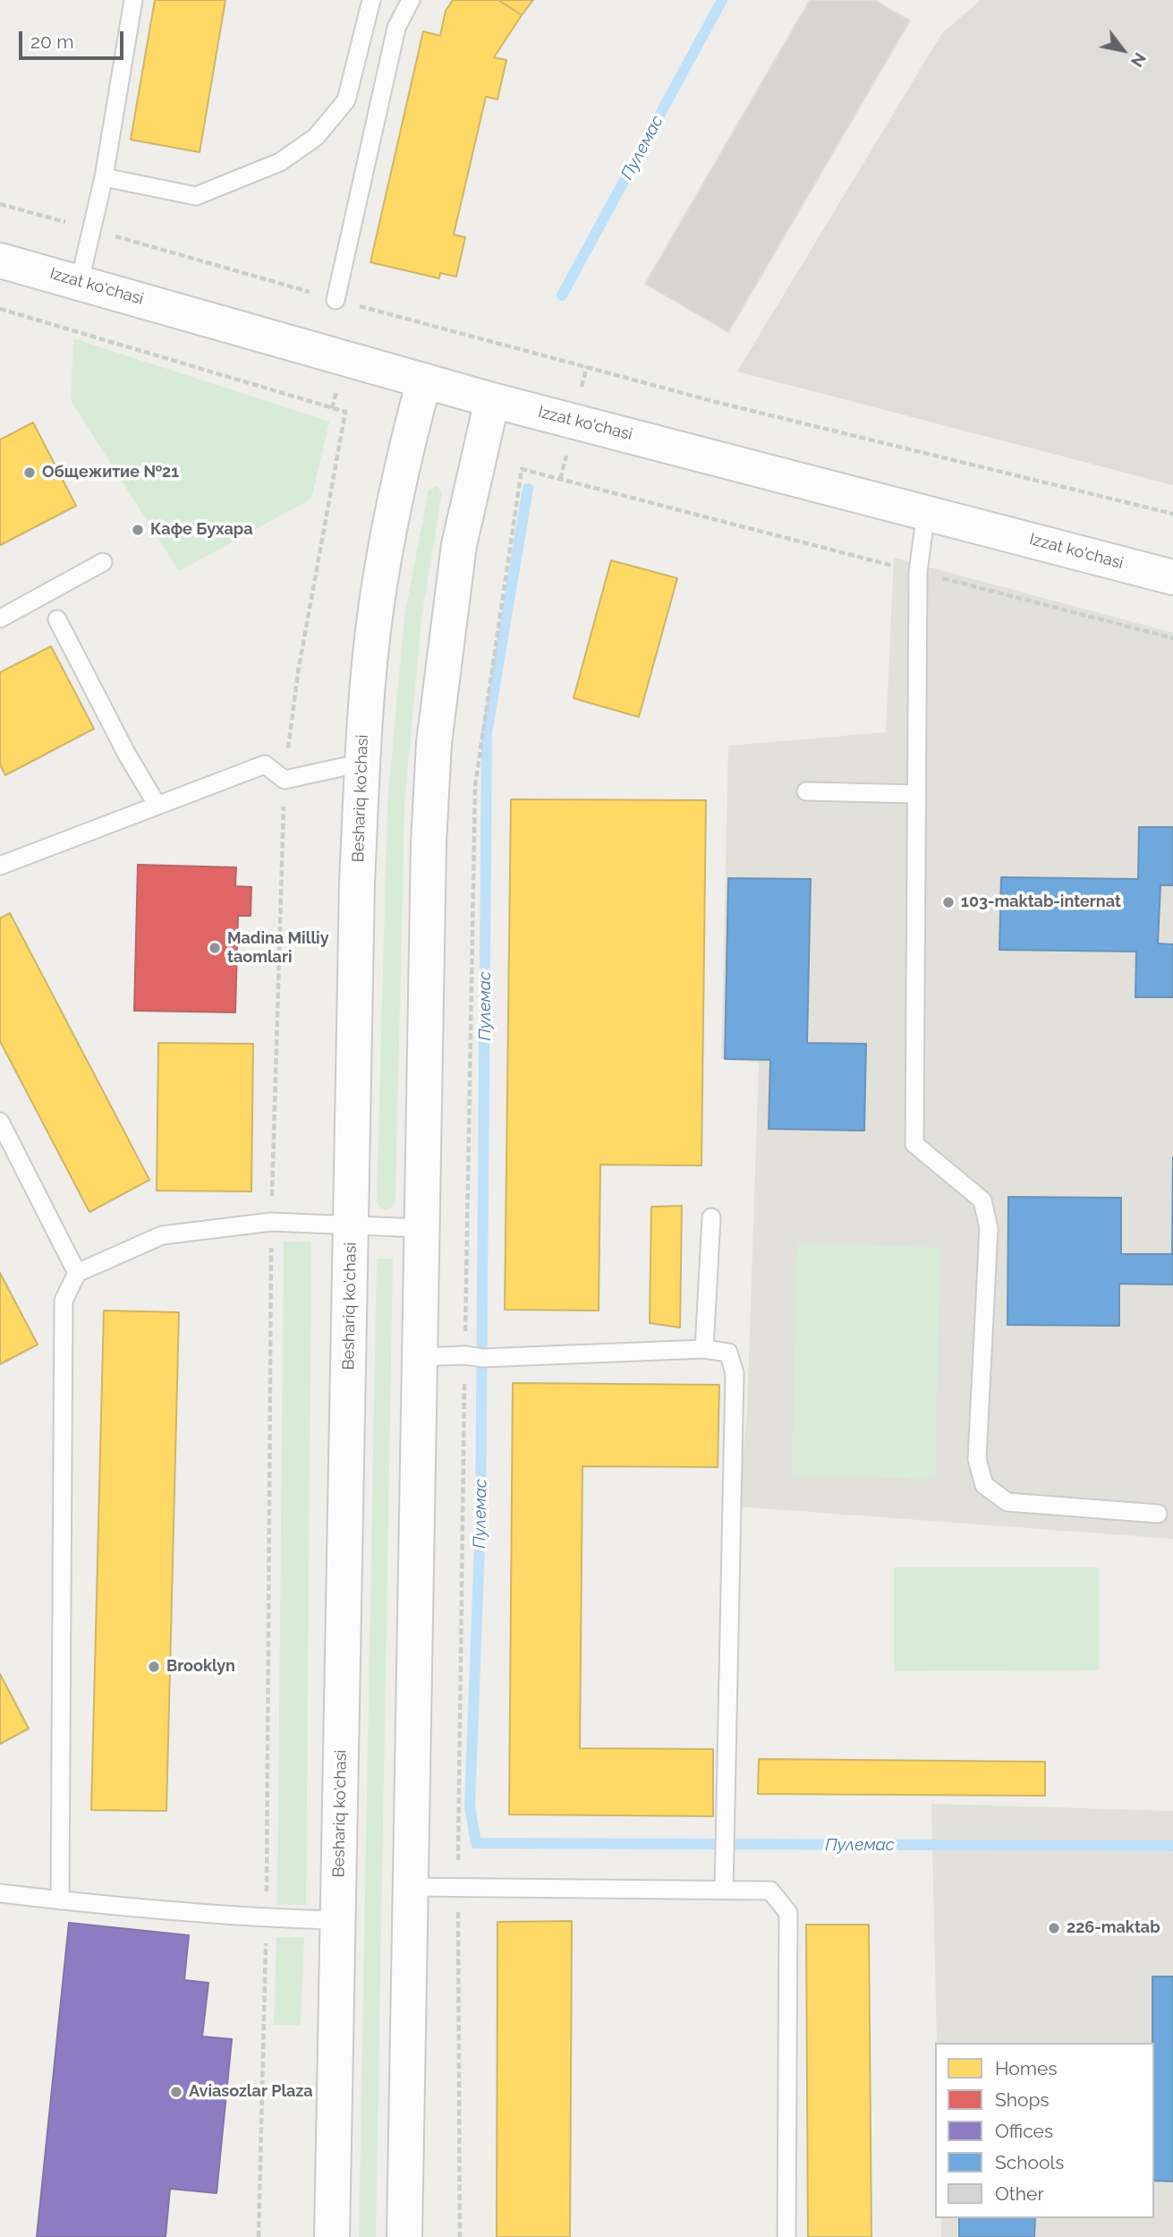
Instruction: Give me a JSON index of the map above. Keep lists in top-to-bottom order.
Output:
{
  "streets": {
    "main road": ["Izzat ko'chasi", "Beshariq ko'chasi"]
  },
  "crossings": [
    ["Izzat ko'chasi", "Beshariq ko'chasi"]
  ],
  "water": ["Пулемас"],
  "places": [
    "Общежитие №21",
    "Кафе Бухара",
    "103-maktab-internat",
    "Madina Milliy taomlari",
    "Brooklyn",
    "226-maktab",
    "Aviasozlar Plaza"
  ],
  "legend": [
    "Homes",
    "Shops",
    "Offices",
    "Schools",
    "Other"
  ],
  "scale_bar": "20 m",
  "north": "bottom right"
}
